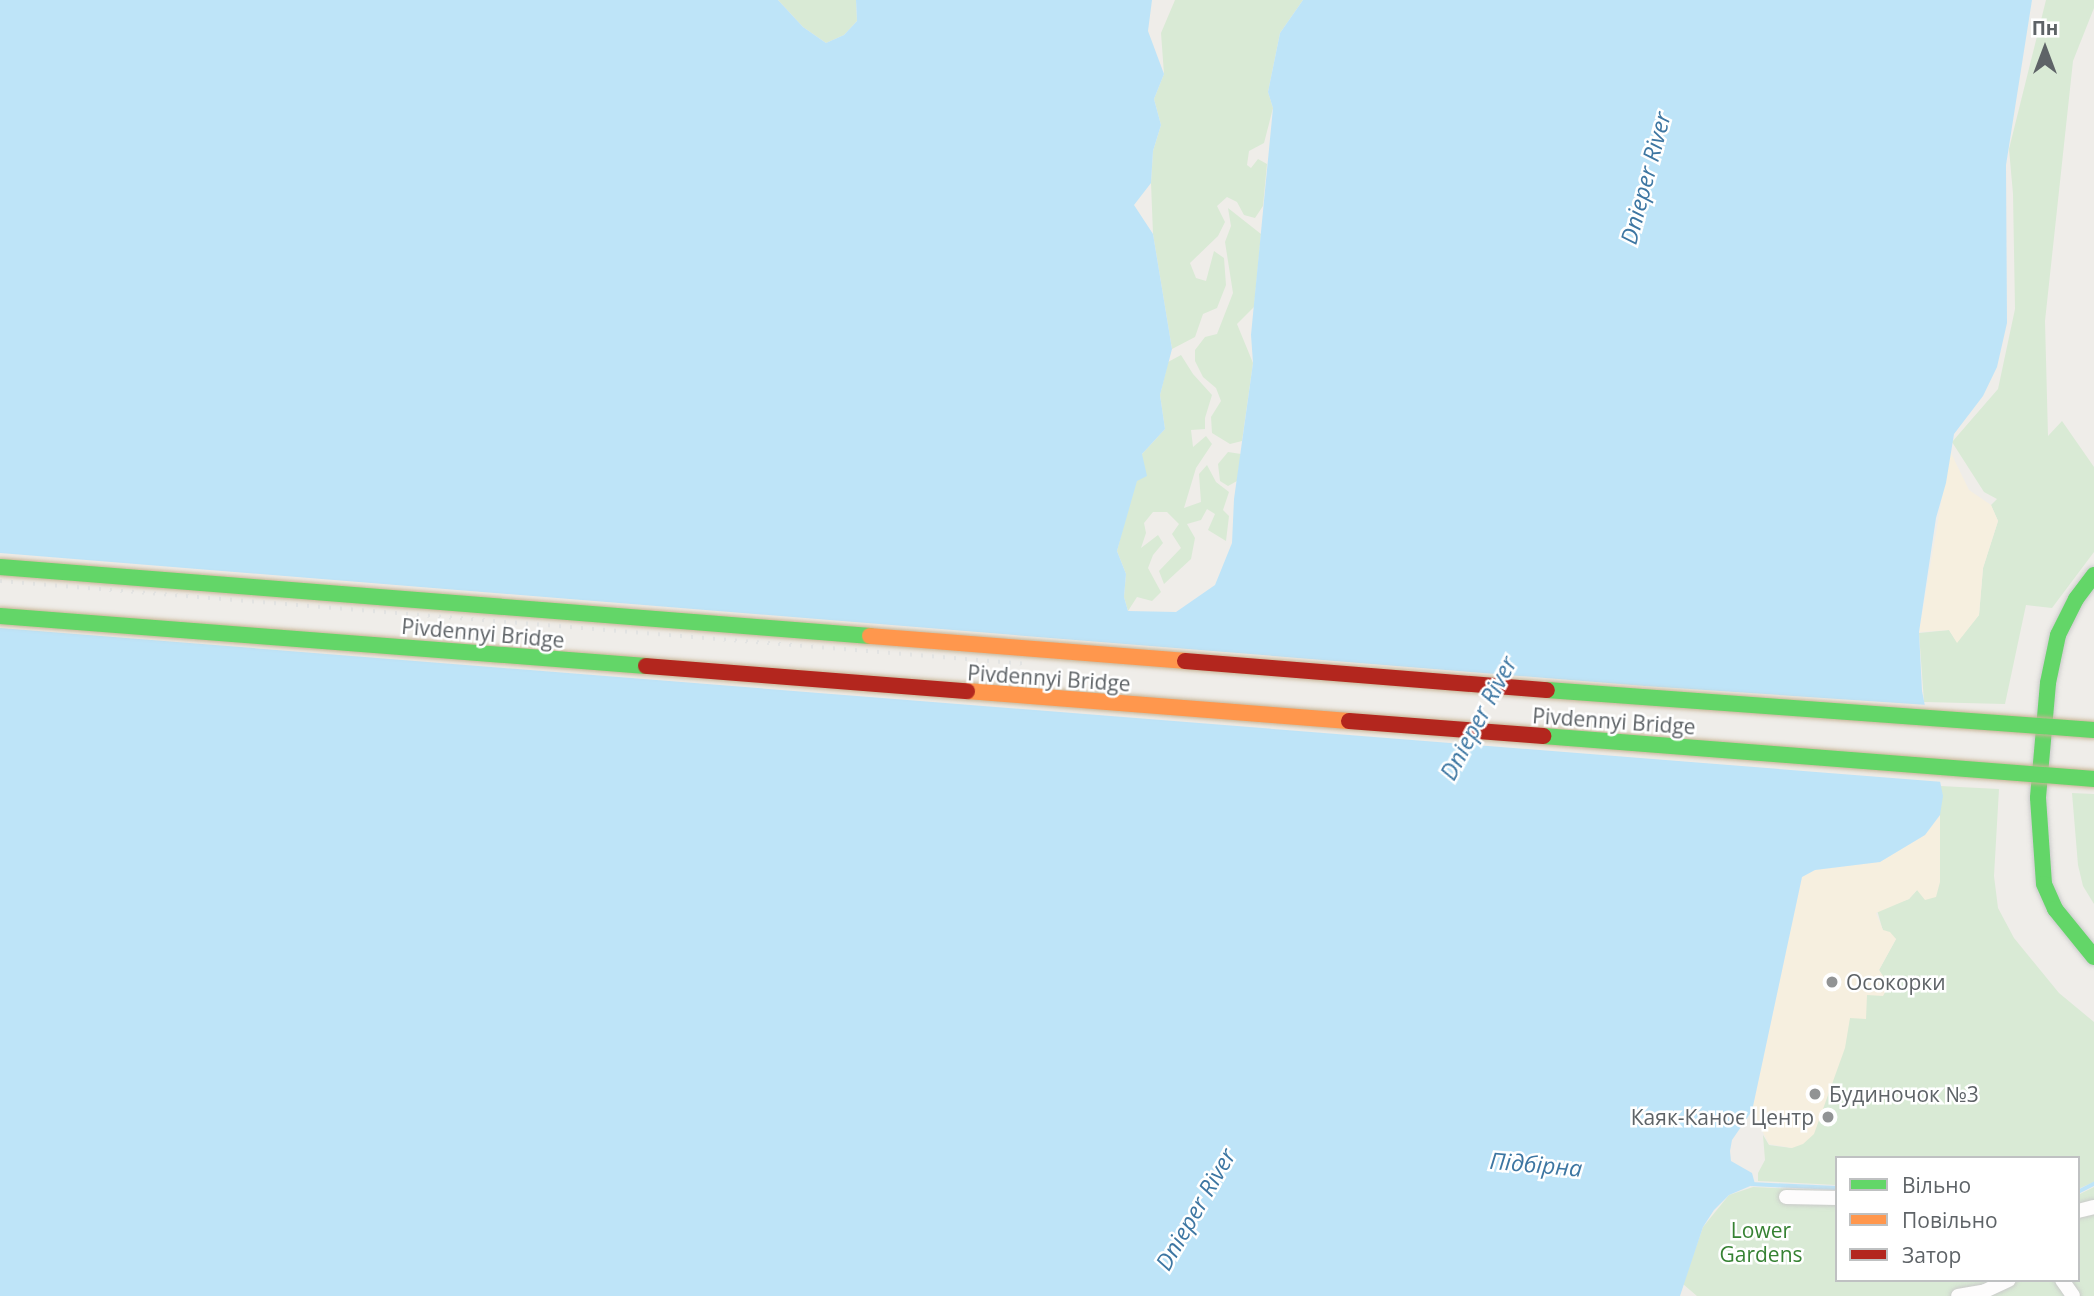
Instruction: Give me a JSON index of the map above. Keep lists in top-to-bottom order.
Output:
{
  "streets": {
    "highway": ["Pivdennyi Bridge"]
  },
  "water": ["Dnieper River", "Підбірна"],
  "parks": ["Lower Gardens"],
  "places": ["Осокорки", "Будиночок №3", "Каяк-Каноє Центр"],
  "legend": ["Вільно", "Повільно", "Затор"],
  "north": "top"
}
